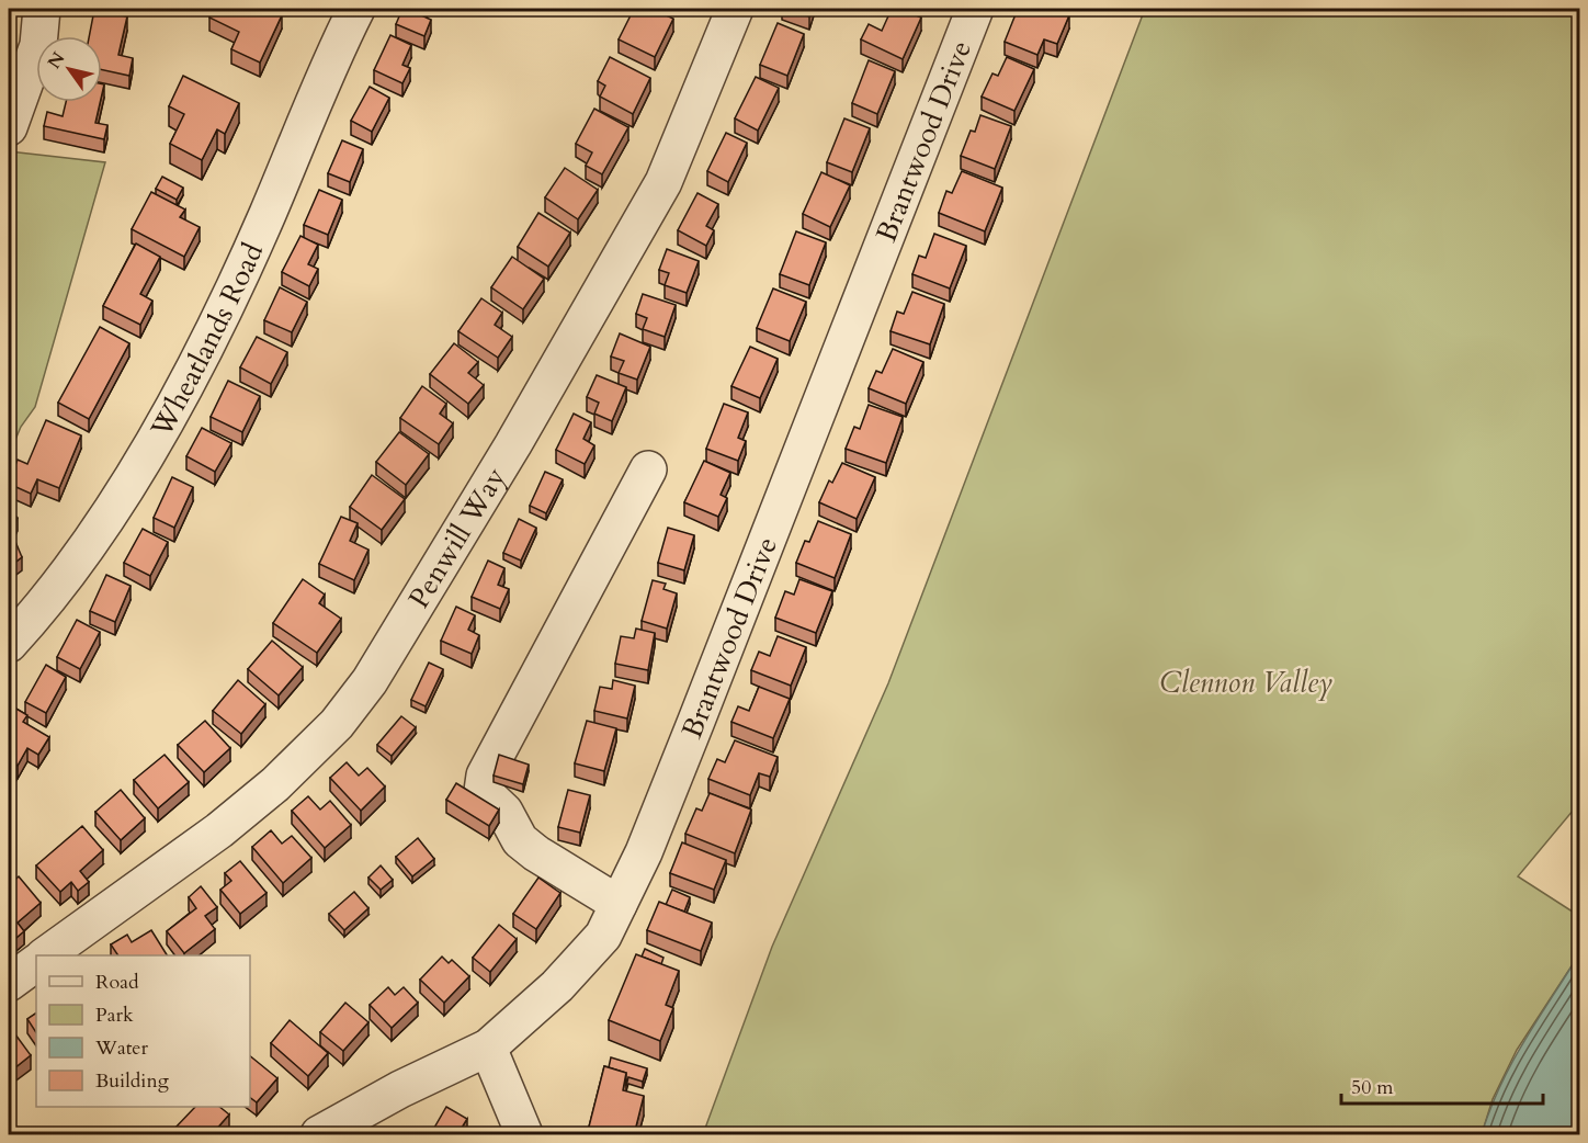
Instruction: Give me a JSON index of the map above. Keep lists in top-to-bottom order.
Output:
{
  "streets": {
    "street": ["Brantwood Drive", "Wheatlands Road", "Penwill Way"]
  },
  "parks": ["Clennon Valley"],
  "legend": [
    "Road",
    "Park",
    "Water",
    "Building"
  ],
  "scale_bar": "50 m",
  "north": "top left"
}
